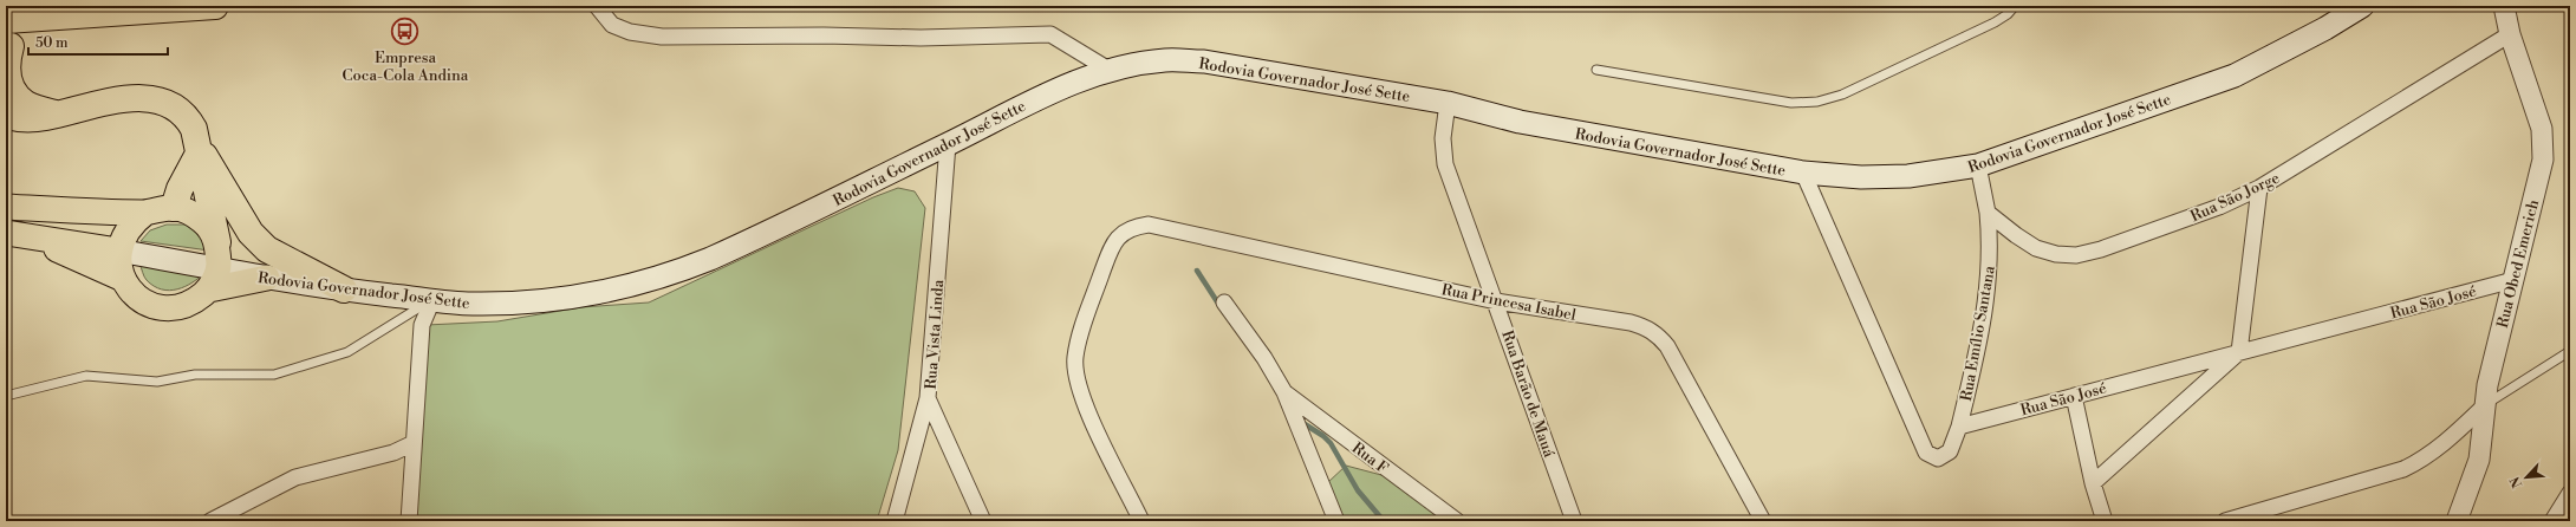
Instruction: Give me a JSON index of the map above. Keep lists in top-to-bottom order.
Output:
{
  "streets": {
    "main road": ["Rodovia Governador José Sette"],
    "street": [
      "Rua São Jorge",
      "Rua Obed Emerich",
      "Rua Princesa Isabel",
      "Rua São José",
      "Rua Emílio Santana",
      "Rua Vista Linda",
      "Rua Barão de Mauá",
      "Rua F"
    ]
  },
  "crossings": [
    ["Rodovia Governador José Sette", "Rua Vista Linda"],
    ["Rodovia Governador José Sette", "Rua Barão de Mauá"],
    ["Rua São Jorge", "Rua Obed Emerich"],
    ["Rua São Jorge", "Rua Emílio Santana"],
    ["Rua Obed Emerich", "Rua São José"],
    ["Rua Princesa Isabel", "Rua Barão de Mauá"],
    ["Rua São José", "Rua Emílio Santana"]
  ],
  "places": {
    "bus stop": ["Empresa Coca-Cola Andina"]
  },
  "scale_bar": "50 m",
  "north": "bottom left"
}
